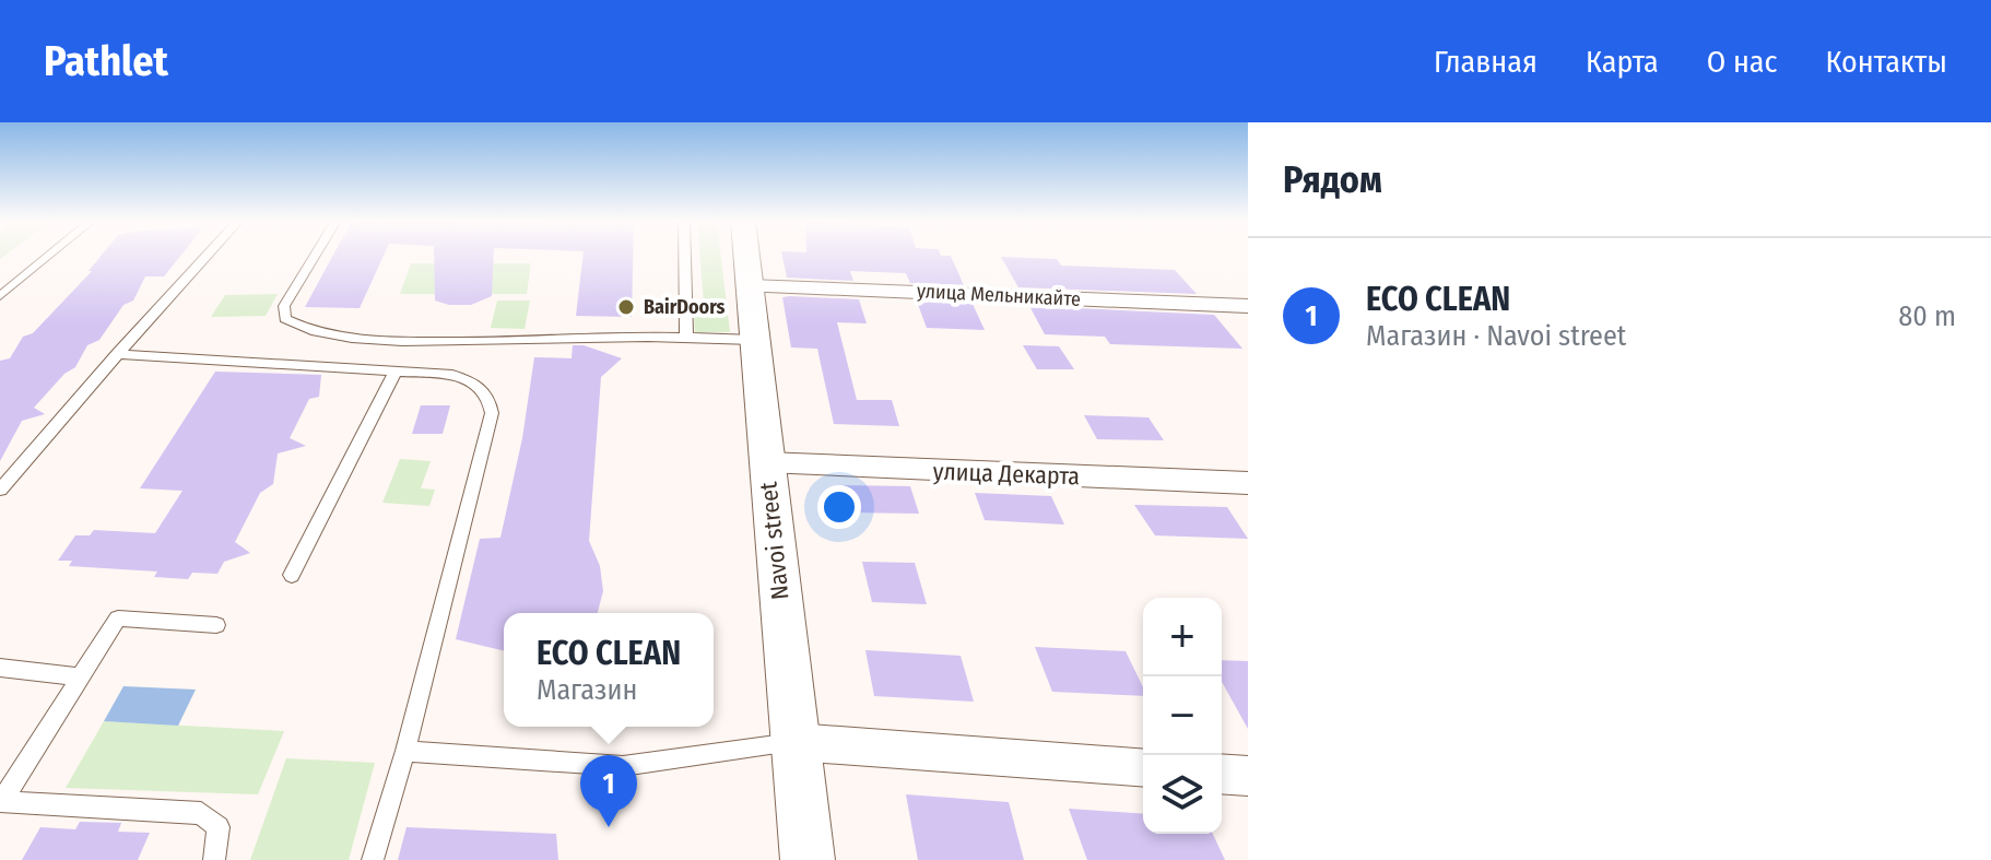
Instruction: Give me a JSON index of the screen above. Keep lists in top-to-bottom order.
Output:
{
  "streets": {
    "street": ["улица Мельникайте", "улица Декарта", "Navoi street"]
  },
  "crossings": [
    ["улица Мельникайте", "Navoi street"],
    ["улица Декарта", "Navoi street"]
  ],
  "places": ["BairDoors"],
  "page": {
    "header": "Pathlet",
    "nav": [
      "Главная",
      "Карта",
      "О нас",
      "Контакты"
    ],
    "heading": "Рядом",
    "list": [
      {
        "mark": "1",
        "name": "ECO CLEAN",
        "note": "Магазин · Navoi street",
        "value": "80 m"
      }
    ],
    "map_buttons": ["+", "−"],
    "popup": ["ECO CLEAN", "Магазин"],
    "pins": "1"
  }
}
